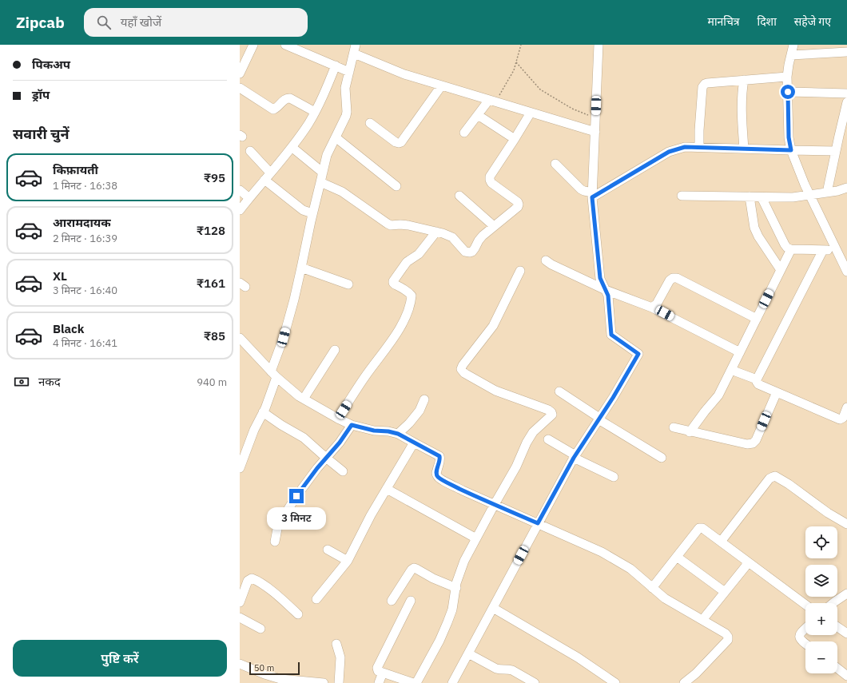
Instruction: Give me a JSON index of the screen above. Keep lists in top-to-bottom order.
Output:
{
  "scale_bar": "50 m",
  "page": {
    "header": "Zipcab",
    "search": "यहाँ खोजें",
    "nav": ["मानचित्र", "दिशा", "सहेजे गए"],
    "banner": ["पिकअप", "ड्रॉप"],
    "heading": "सवारी चुनें",
    "list": [
      {
        "name": "किफ़ायती",
        "note": "1 मिनट · 16:38",
        "value": "₹95"
      },
      {
        "name": "आरामदायक",
        "note": "2 मिनट · 16:39",
        "value": "₹128"
      },
      {
        "name": "XL",
        "note": "3 मिनट · 16:40",
        "value": "₹161"
      },
      {
        "name": "Black",
        "note": "4 मिनट · 16:41",
        "value": "₹85"
      }
    ],
    "pay": ["नकद", "940 m"],
    "bubble": "3 मिनट",
    "map_buttons": ["+", "−"],
    "buttons": "पुष्टि करें",
    "scale": "50 m"
  }
}
